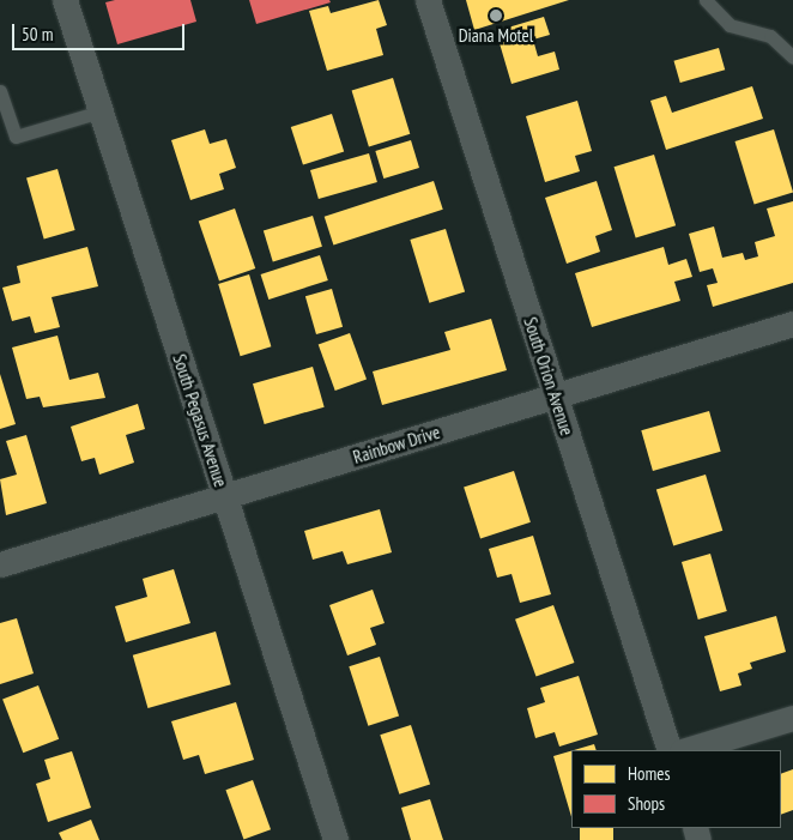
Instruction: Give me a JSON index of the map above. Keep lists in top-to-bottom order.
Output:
{
  "streets": {
    "street": ["South Orion Avenue", "South Pegasus Avenue", "Rainbow Drive"]
  },
  "crossings": [
    ["South Orion Avenue", "Rainbow Drive"],
    ["South Pegasus Avenue", "Rainbow Drive"]
  ],
  "places": ["Diana Motel"],
  "legend": ["Homes", "Shops"],
  "scale_bar": "50 m"
}
